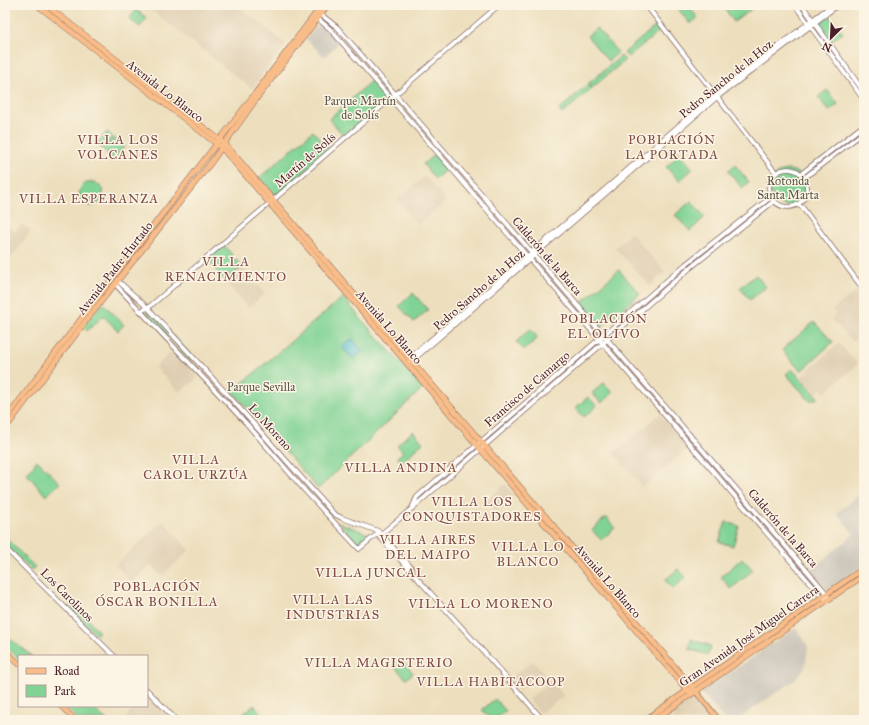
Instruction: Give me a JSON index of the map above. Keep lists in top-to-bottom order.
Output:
{
  "streets": {
    "main road": ["Avenida Lo Blanco", "Avenida Padre Hurtado", "Gran Avenida José Miguel Carrera"],
    "street": [
      "Pedro Sancho de la Hoz",
      "Martín de Solís",
      "Calderón de la Barca",
      "Francisco de Camargo",
      "Lo Moreno",
      "Los Carolinos"
    ]
  },
  "crossings": [
    ["Pedro Sancho de la Hoz", "Avenida Lo Blanco"],
    ["Pedro Sancho de la Hoz", "Calderón de la Barca"],
    ["Avenida Lo Blanco", "Martín de Solís"],
    ["Avenida Lo Blanco", "Avenida Padre Hurtado"],
    ["Avenida Lo Blanco", "Francisco de Camargo"],
    ["Avenida Lo Blanco", "Gran Avenida José Miguel Carrera"],
    ["Martín de Solís", "Calderón de la Barca"],
    ["Martín de Solís", "Lo Moreno"],
    ["Calderón de la Barca", "Avenida Padre Hurtado"],
    ["Calderón de la Barca", "Francisco de Camargo"],
    ["Calderón de la Barca", "Gran Avenida José Miguel Carrera"],
    ["Avenida Padre Hurtado", "Lo Moreno"],
    ["Francisco de Camargo", "Lo Moreno"]
  ],
  "districts": [
    "VILLA LOS VOLCANES",
    "POBLACIÓN LA PORTADA",
    "VILLA ESPERANZA",
    "VILLA RENACIMIENTO",
    "POBLACIÓN EL OLIVO",
    "VILLA CAROL URZÚA",
    "VILLA ANDINA",
    "VILLA LOS CONQUISTADORES",
    "VILLA AIRES DEL MAIPO",
    "VILLA LO BLANCO",
    "VILLA JUNCAL",
    "POBLACIÓN ÓSCAR BONILLA",
    "VILLA LAS INDUSTRIAS",
    "VILLA LO MORENO",
    "VILLA MAGISTERIO",
    "VILLA HABITACOOP"
  ],
  "parks": ["Parque Martín de Solís", "Rotonda Santa Marta", "Parque Sevilla"],
  "legend": ["Road", "Park"],
  "north": "bottom left"
}
